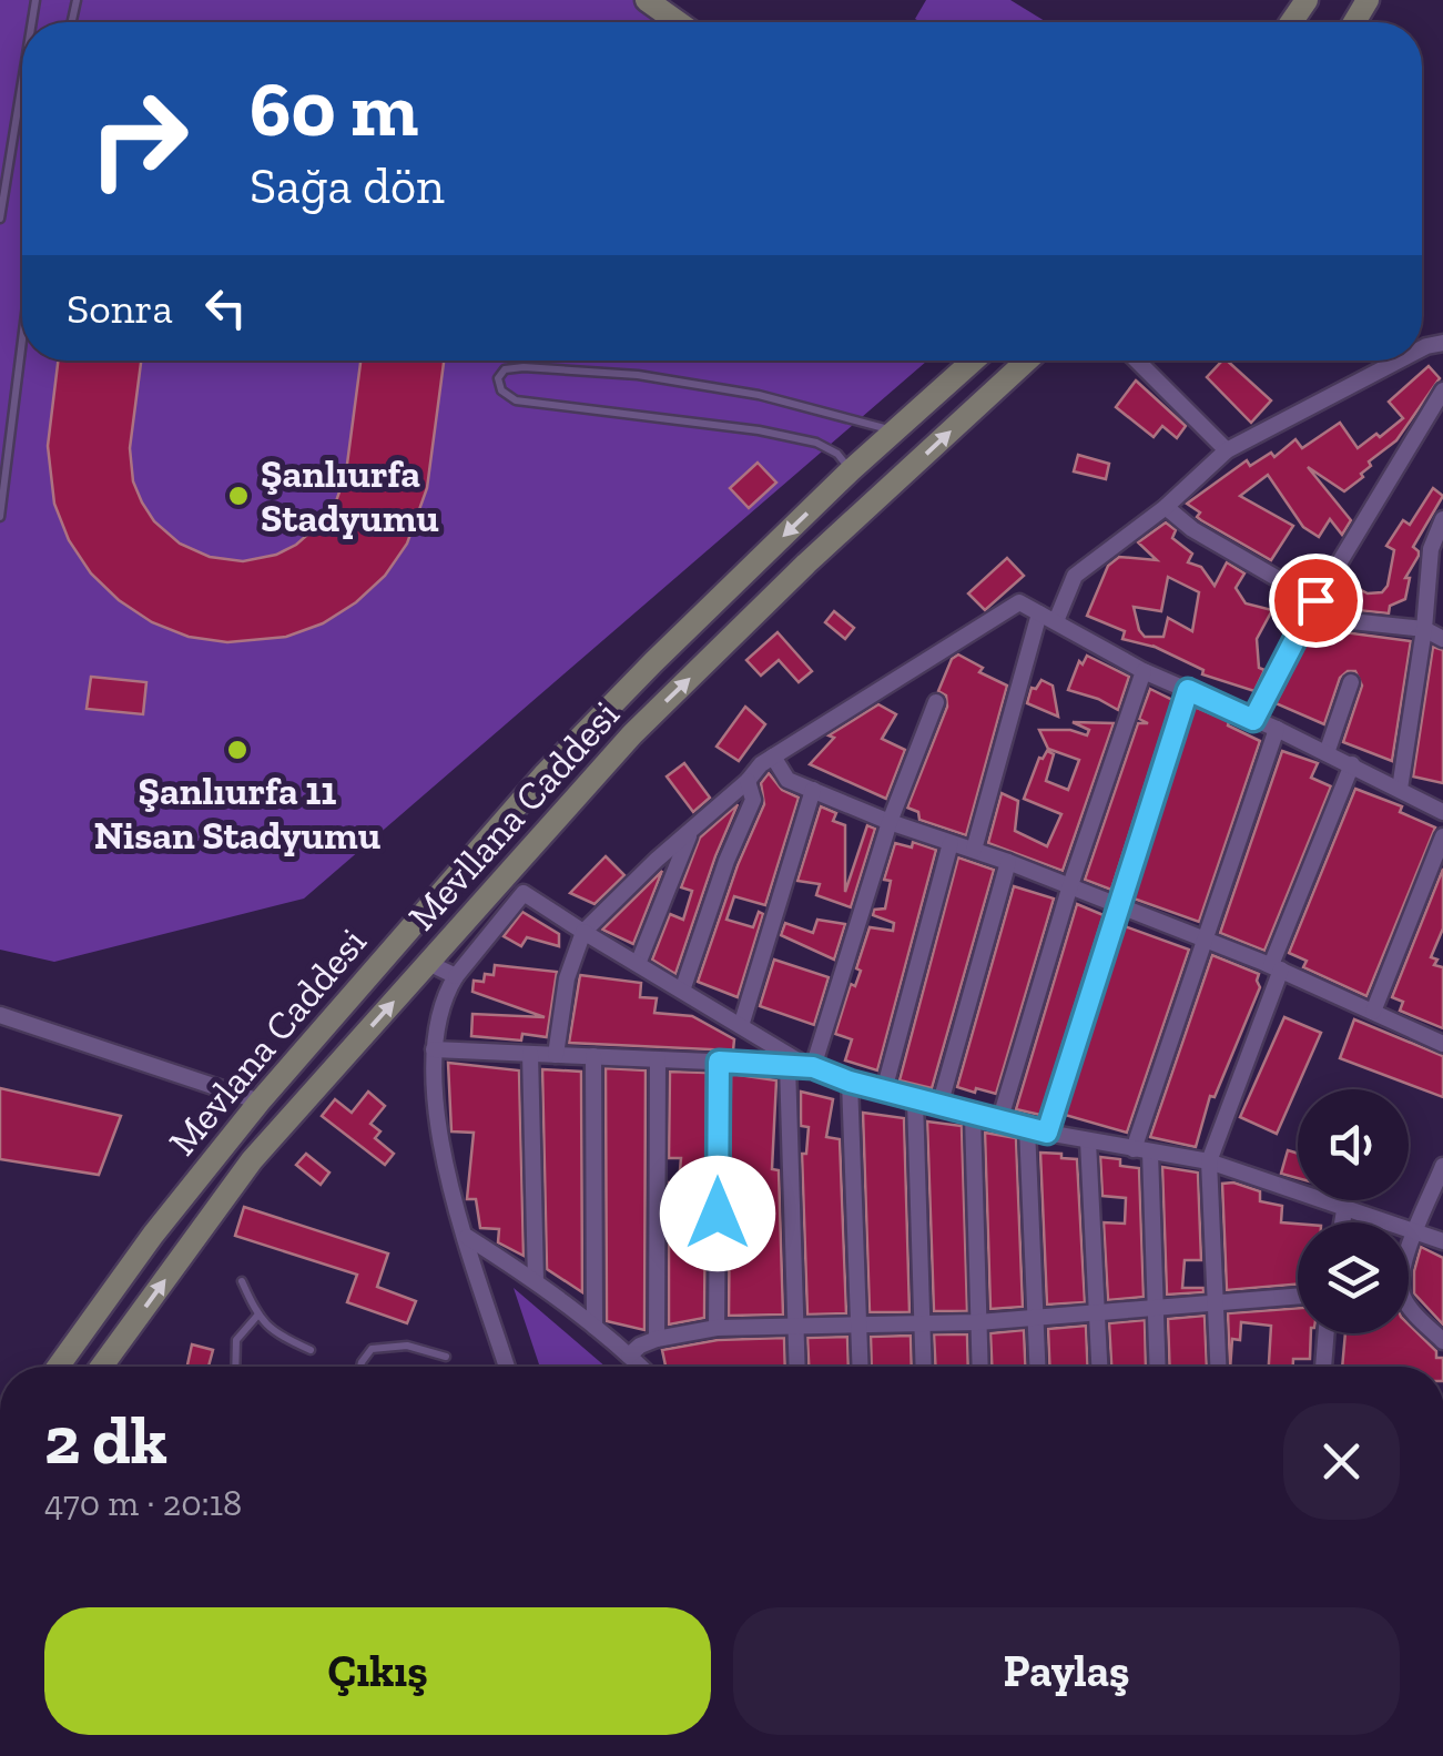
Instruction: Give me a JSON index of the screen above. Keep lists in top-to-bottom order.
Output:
{
  "streets": {
    "main road": ["Mevllana Caddesi", "Mevlana Caddesi"]
  },
  "one_way": ["Mevllana Caddesi", "Mevlana Caddesi"],
  "places": ["Şanlıurfa Stadyumu", "Şanlıurfa 11 Nisan Stadyumu"],
  "page": {
    "turn": ["60 m", "Sağa dön"],
    "then": "Sonra",
    "heading": ["2 dk", "470 m · 20:18"],
    "buttons": ["Çıkış", "Paylaş"]
  }
}
